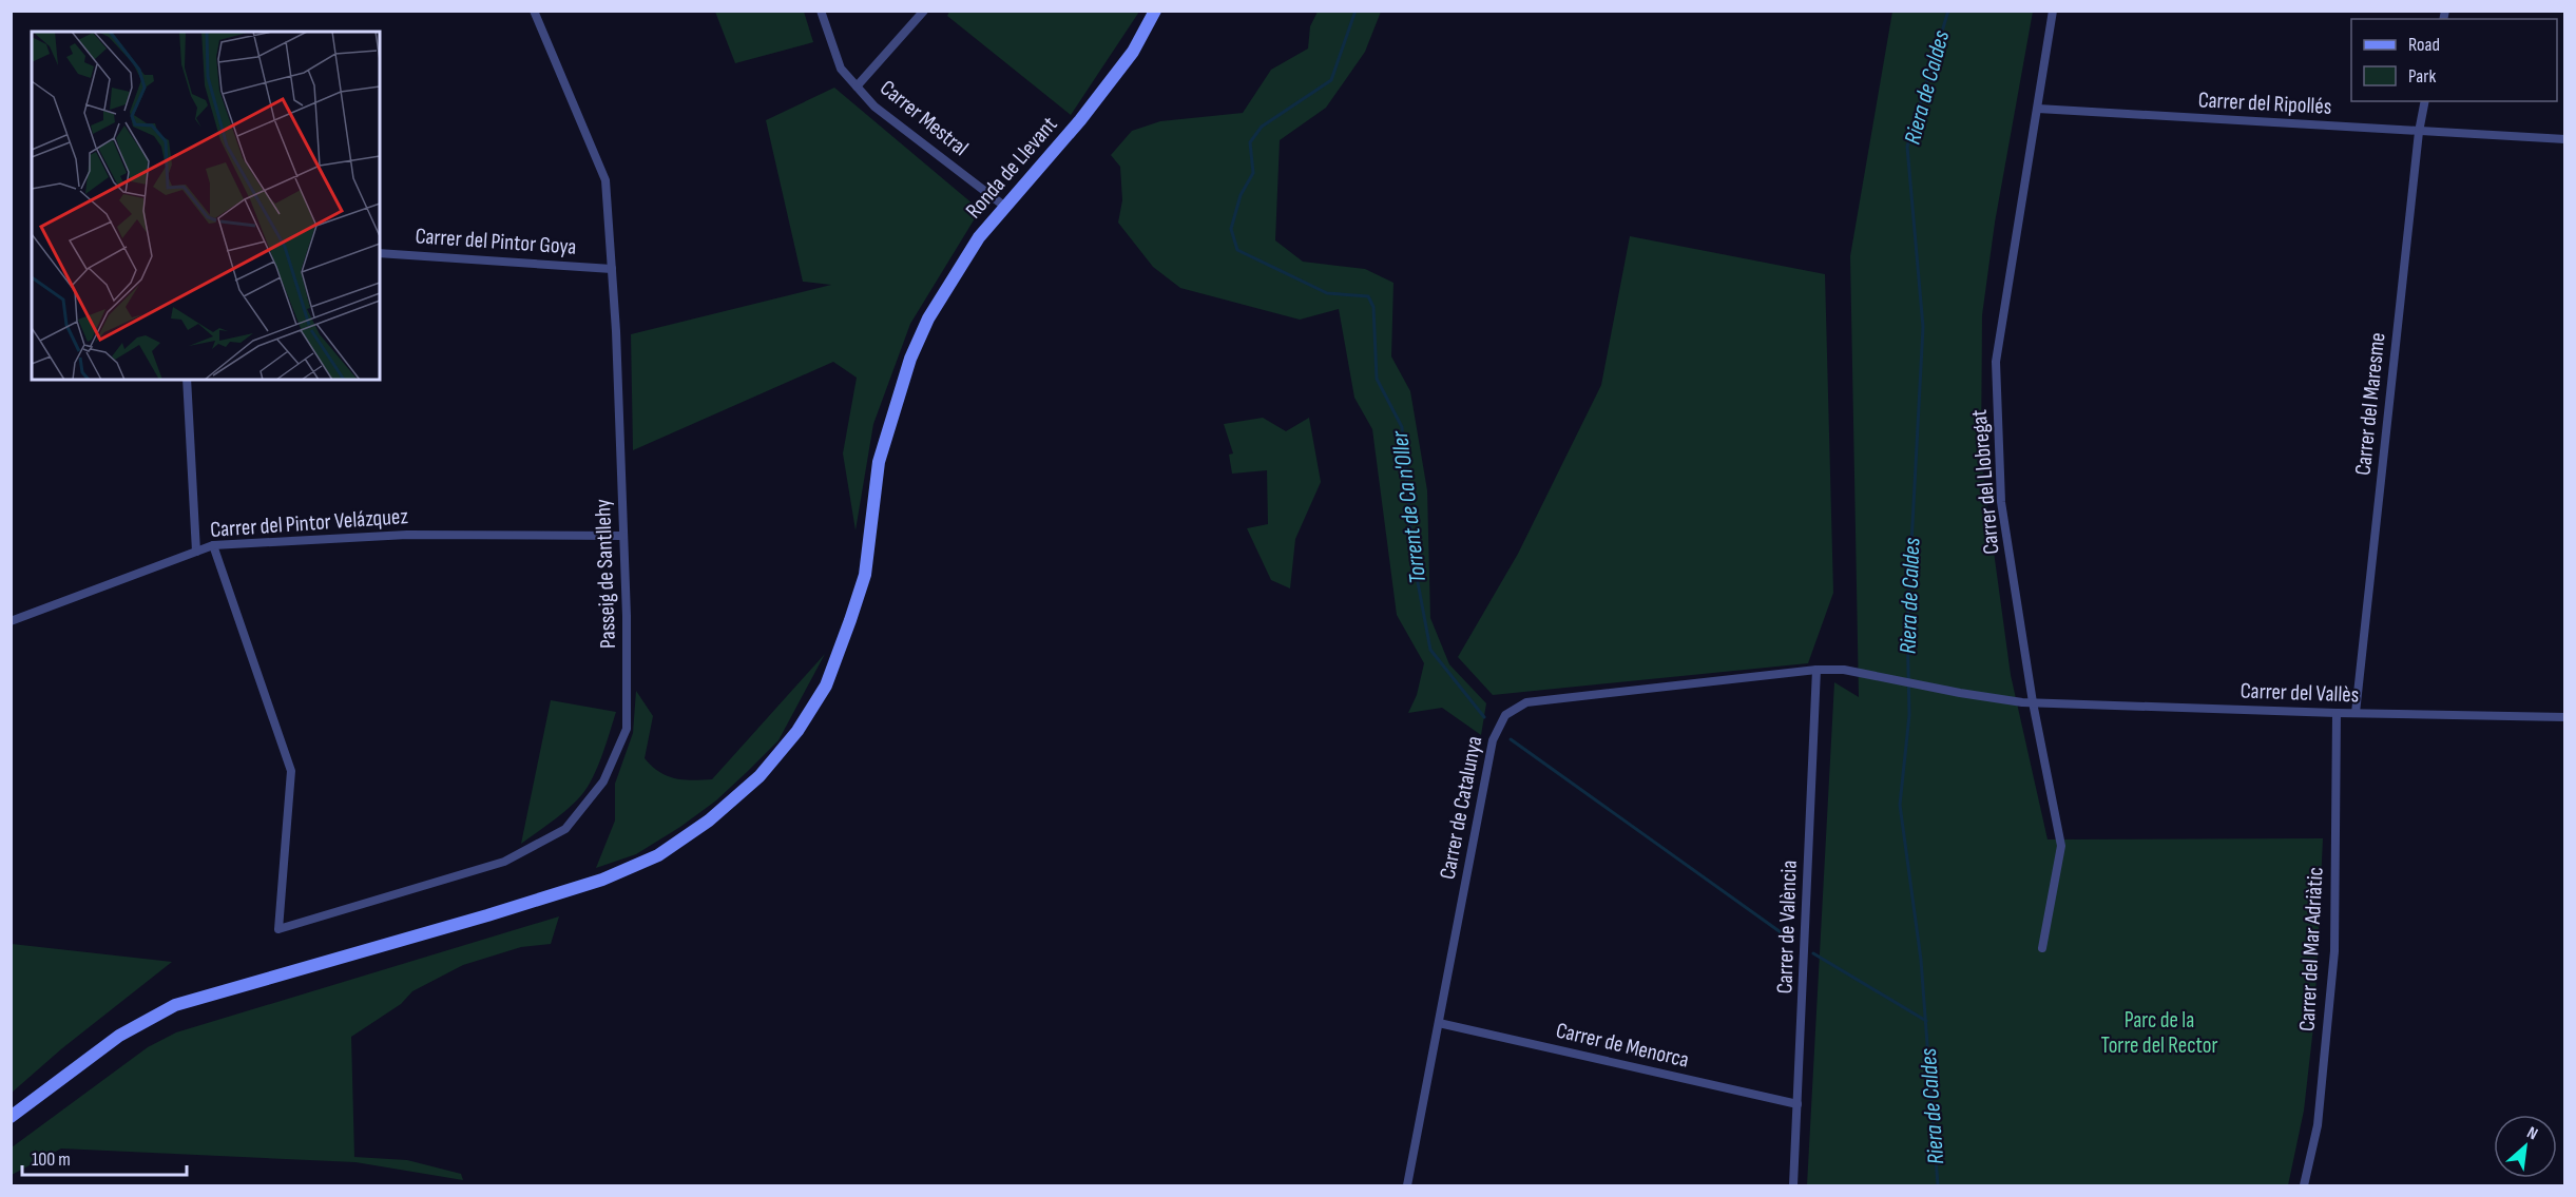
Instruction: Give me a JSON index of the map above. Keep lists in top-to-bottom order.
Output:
{
  "streets": {
    "main road": ["Ronda de Llevant"],
    "street": [
      "Carrer del Ripollés",
      "Carrer Mestral",
      "Carrer del Pintor Goya",
      "Carrer del Maresme",
      "Carrer del Llobregat",
      "Carrer del Pintor Velázquez",
      "Passeig de Santllehy",
      "Carrer del Vallès",
      "Carrer de Catalunya",
      "Carrer de València",
      "Carrer del Mar Adriàtic",
      "Carrer de Menorca"
    ]
  },
  "crossings": [
    ["Carrer del Ripollés", "Carrer del Maresme"],
    ["Carrer del Ripollés", "Carrer del Llobregat"],
    ["Carrer Mestral", "Ronda de Llevant"],
    ["Carrer del Pintor Goya", "Passeig de Santllehy"],
    ["Carrer del Maresme", "Carrer del Vallès"],
    ["Carrer del Llobregat", "Carrer del Vallès"],
    ["Carrer del Pintor Velázquez", "Passeig de Santllehy"],
    ["Carrer del Vallès", "Carrer de Catalunya"],
    ["Carrer del Vallès", "Carrer del Mar Adriàtic"],
    ["Carrer de Catalunya", "Carrer de València"],
    ["Carrer de Catalunya", "Carrer de Menorca"],
    ["Carrer de València", "Carrer de Menorca"]
  ],
  "water": ["Riera de Caldes", "Torrent de Ca n'Oller"],
  "parks": ["Parc de la Torre del Rector"],
  "legend": ["Road", "Park"],
  "scale_bar": "100 m",
  "north": "top right"
}
